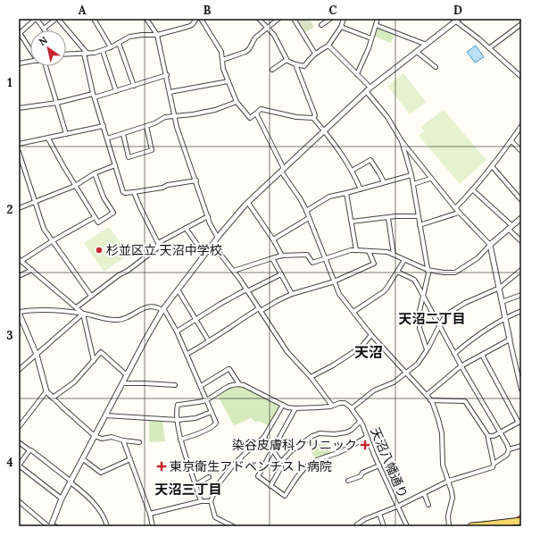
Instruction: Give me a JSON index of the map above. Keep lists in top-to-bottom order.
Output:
{
  "streets": {
    "street": ["天沼八幡通り"]
  },
  "districts": ["天沼二丁目", "天沼", "天沼三丁目"],
  "places": {
    "other": ["杉並区立 天沼中学校"],
    "health": ["染谷皮膚科クリニック", "東京衛生アドベンチスト病院"]
  },
  "north": "top left",
  "grid": {
    "columns": [
      "A",
      "B",
      "C",
      "D"
    ],
    "rows": [
      "1",
      "2",
      "3",
      "4"
    ]
  }
}
